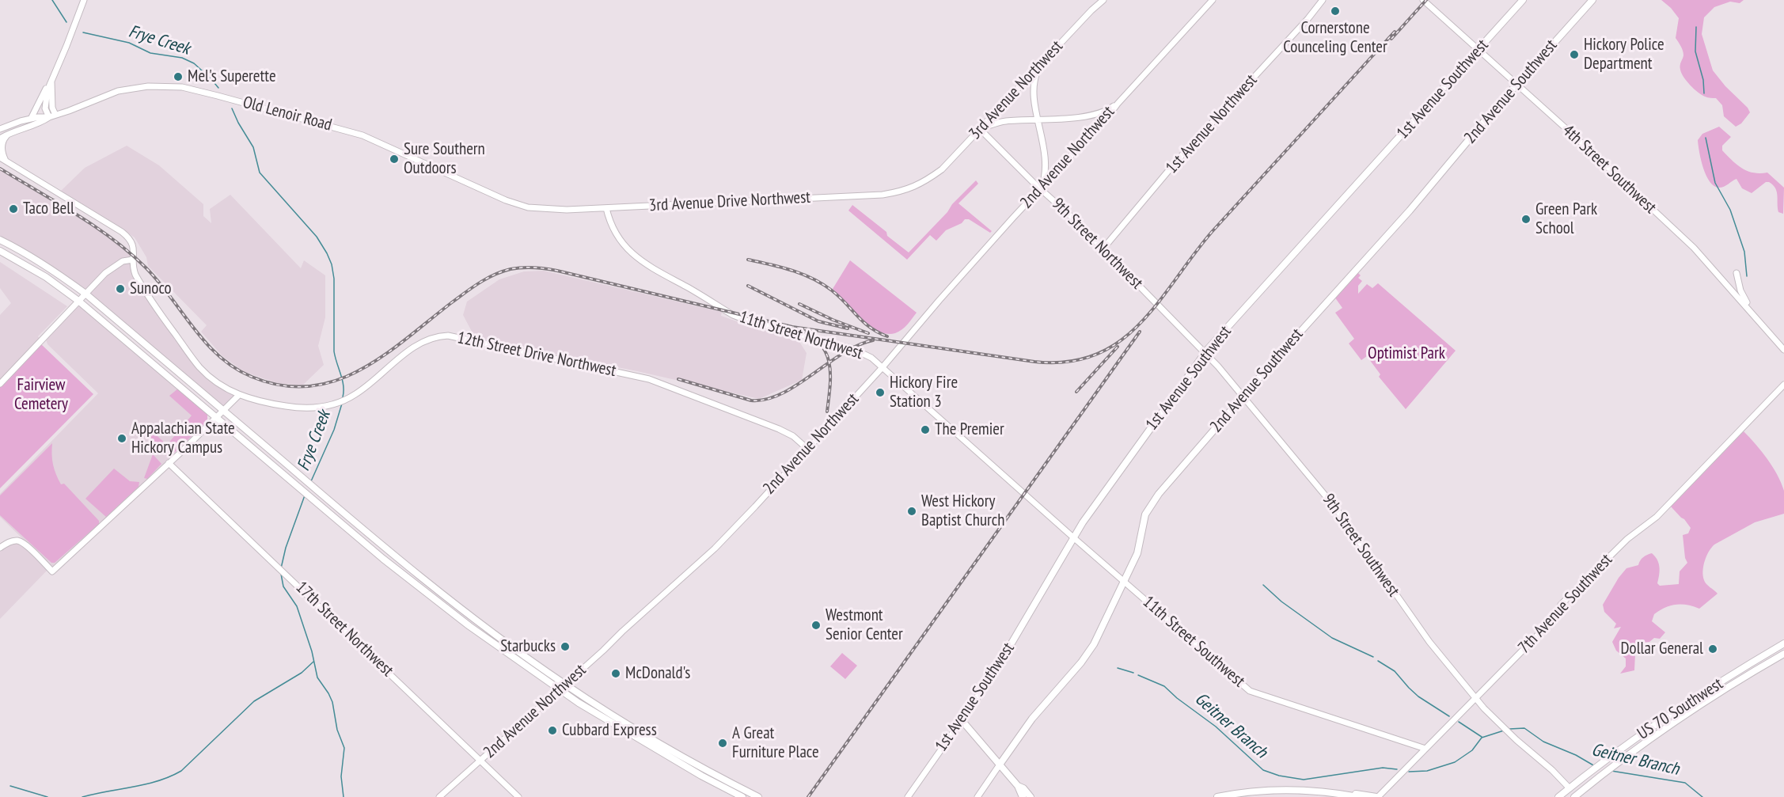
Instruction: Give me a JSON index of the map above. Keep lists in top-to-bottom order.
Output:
{
  "streets": {
    "main road": ["1st Avenue Southwest", "2nd Avenue Southwest", "US 70 Southwest"],
    "street": [
      "3rd Avenue Northwest",
      "Old Lenoir Road",
      "1st Avenue Northwest",
      "2nd Avenue Northwest",
      "4th Street Southwest",
      "3rd Avenue Drive Northwest",
      "9th Street Northwest",
      "11th Street Northwest",
      "12th Street Drive Northwest",
      "9th Street Southwest",
      "7th Avenue Southwest",
      "17th Street Northwest",
      "11th Street Southwest"
    ]
  },
  "crossings": [
    ["1st Avenue Southwest", "4th Street Southwest"],
    ["1st Avenue Southwest", "9th Street Southwest"],
    ["1st Avenue Southwest", "11th Street Southwest"],
    ["3rd Avenue Northwest", "3rd Avenue Drive Northwest"],
    ["3rd Avenue Northwest", "9th Street Northwest"],
    ["2nd Avenue Southwest", "4th Street Southwest"],
    ["2nd Avenue Southwest", "9th Street Southwest"],
    ["2nd Avenue Southwest", "11th Street Southwest"],
    ["Old Lenoir Road", "3rd Avenue Drive Northwest"],
    ["1st Avenue Northwest", "9th Street Northwest"],
    ["2nd Avenue Northwest", "9th Street Northwest"],
    ["2nd Avenue Northwest", "11th Street Northwest"],
    ["2nd Avenue Northwest", "12th Street Drive Northwest"],
    ["2nd Avenue Northwest", "17th Street Northwest"],
    ["3rd Avenue Drive Northwest", "11th Street Northwest"],
    ["9th Street Northwest", "9th Street Southwest"],
    ["11th Street Northwest", "11th Street Southwest"],
    ["9th Street Southwest", "7th Avenue Southwest"],
    ["9th Street Southwest", "US 70 Southwest"],
    ["7th Avenue Southwest", "11th Street Southwest"]
  ],
  "water": ["Frye Creek", "Geitner Branch"],
  "parks": ["Optimist Park", "Fairview Cemetery"],
  "places": [
    "Cornerstone Counceling Center",
    "Hickory Police Department",
    "Mel's Superette",
    "Sure Southern Outdoors",
    "Taco Bell",
    "Green Park School",
    "Sunoco",
    "Hickory Fire Station 3",
    "The Premier",
    "Appalachian State Hickory Campus",
    "West Hickory Baptist Church",
    "Westmont Senior Center",
    "Starbucks",
    "Dollar General",
    "McDonald's",
    "Cubbard Express",
    "A Great Furniture Place"
  ]
}
